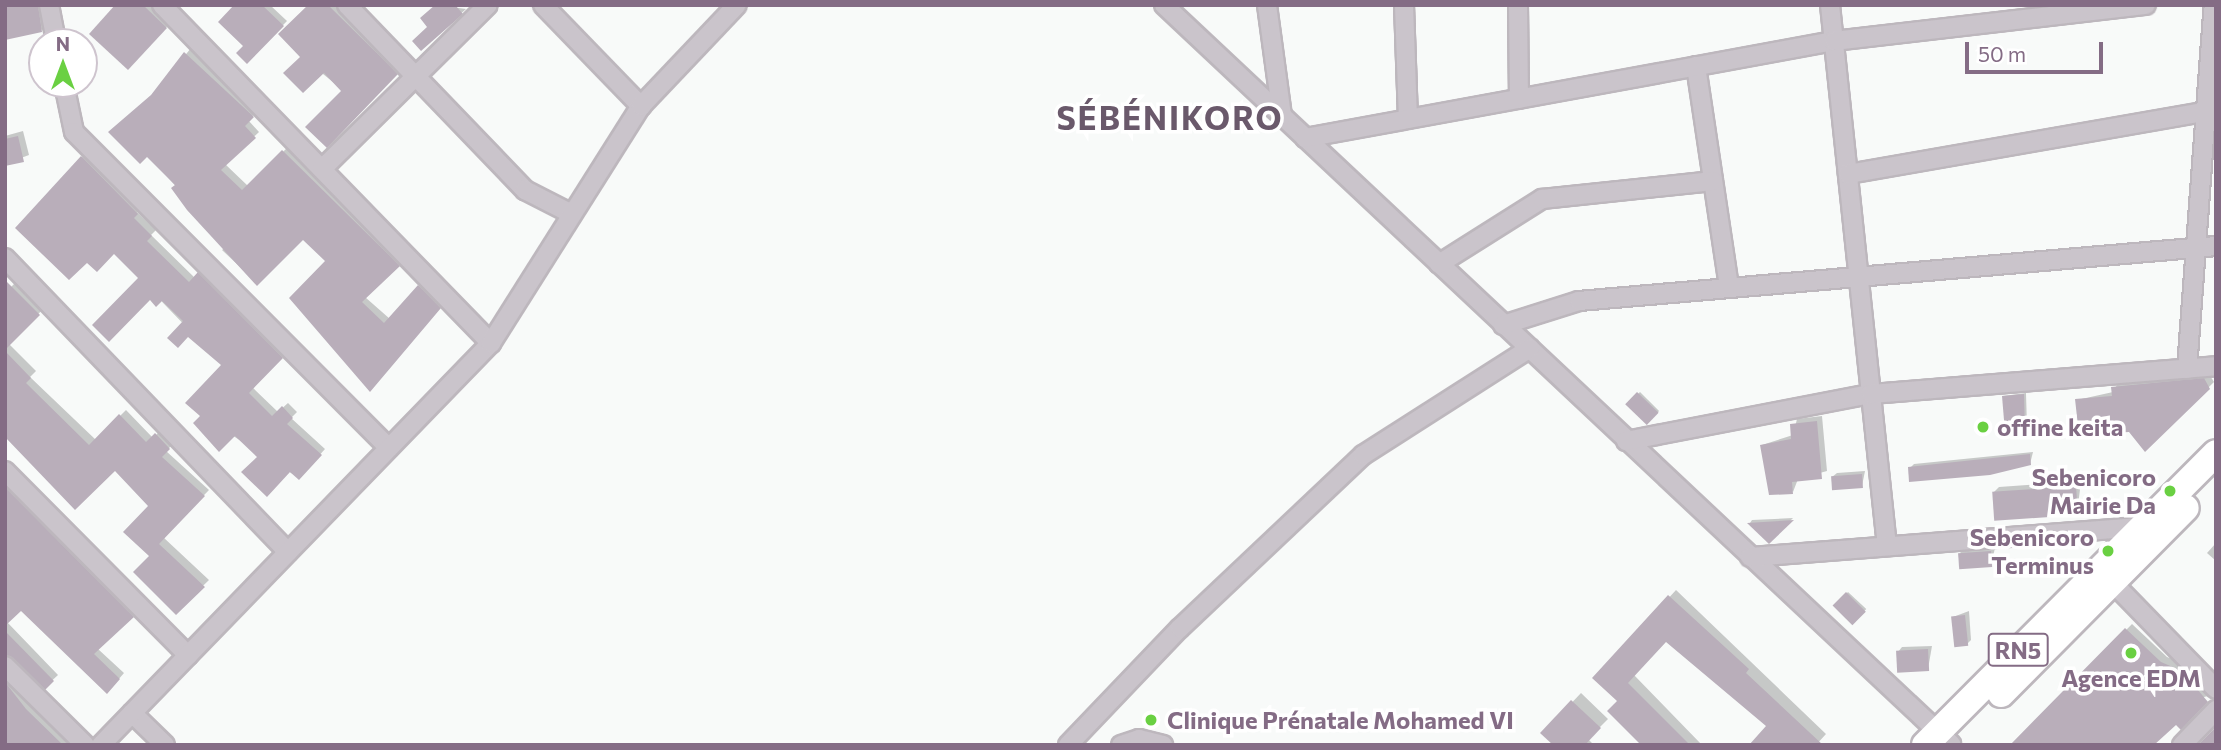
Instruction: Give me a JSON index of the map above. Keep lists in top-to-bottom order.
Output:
{
  "streets": {
    "highway": ["RN5"]
  },
  "districts": ["SÉBÉNIKORO"],
  "places": [
    "offine keita",
    "Sebenicoro Mairie Da",
    "Sebenicoro Terminus",
    "Agence EDM",
    "Clinique Prénatale Mohamed VI"
  ],
  "scale_bar": "50 m",
  "north": "top"
}
